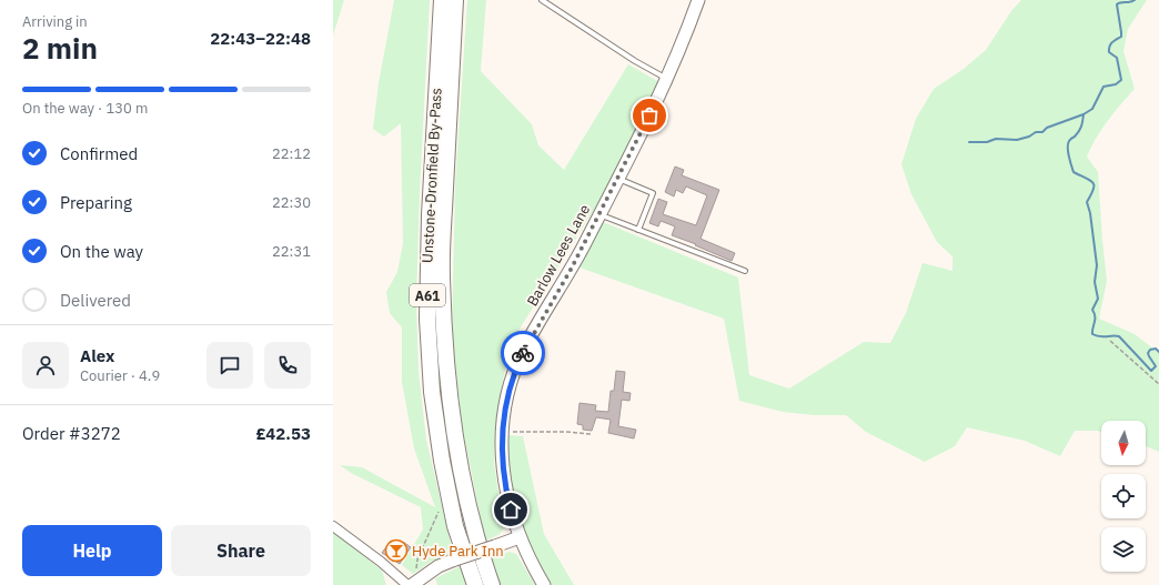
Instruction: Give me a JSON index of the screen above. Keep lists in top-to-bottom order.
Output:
{
  "streets": {
    "highway": ["Unstone-Dronfield By-Pass", "A61"],
    "street": ["Barlow Lees Lane"]
  },
  "places": {
    "bar": ["Hyde Park Inn"]
  },
  "north": "bottom",
  "page": {
    "heading": ["2 min", "Arriving in", "22:43–22:48"],
    "panel": [
      "Alex",
      "Courier · 4.9",
      "Order #3272",
      "£42.53"
    ],
    "bar": "On the way · 130 m",
    "list": [
      ["Confirmed", "22:12"],
      ["Preparing", "22:30"],
      ["On the way", "22:31"],
      "Delivered"
    ],
    "buttons": ["Help", "Share"]
  }
}
